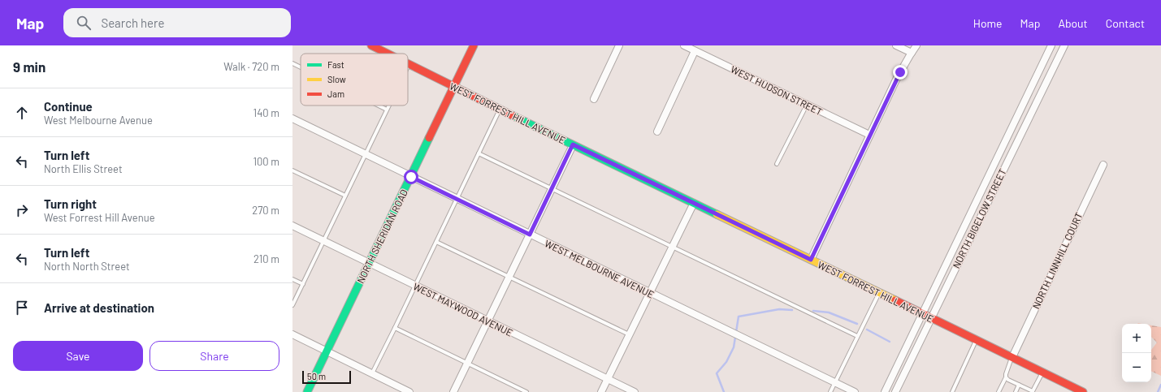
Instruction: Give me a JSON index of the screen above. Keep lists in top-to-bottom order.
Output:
{
  "streets": {
    "main road": ["WEST FORREST HILL AVENUE", "NORTH SHERIDAN ROAD"],
    "street": [
      "WEST HUDSON STREET",
      "NORTH BIGELOW STREET",
      "NORTH LINNHILL COURT",
      "WEST MELBOURNE AVENUE",
      "WEST MAYWOOD AVENUE"
    ]
  },
  "crossings": [
    ["WEST FORREST HILL AVENUE", "NORTH BIGELOW STREET"],
    ["WEST FORREST HILL AVENUE", "NORTH SHERIDAN ROAD"],
    ["WEST FORREST HILL AVENUE", "NORTH LINNHILL COURT"],
    ["NORTH SHERIDAN ROAD", "WEST MELBOURNE AVENUE"],
    ["NORTH SHERIDAN ROAD", "WEST MAYWOOD AVENUE"]
  ],
  "legend": ["Fast", "Slow", "Jam"],
  "scale_bar": "50 m",
  "page": {
    "header": "Map",
    "search": "Search here",
    "nav": [
      "Home",
      "Map",
      "About",
      "Contact"
    ],
    "heading": ["9 min", "Walk · 720 m"],
    "list": [
      ["Continue", "West Melbourne Avenue", "140 m"],
      ["Turn left", "North Ellis Street", "100 m"],
      ["Turn right", "West Forrest Hill Avenue", "270 m"],
      ["Turn left", "North North Street", "210 m"],
      "Arrive at destination"
    ],
    "map_buttons": ["+", "−"],
    "buttons": ["Save", "Share"],
    "scale": "50 m"
  }
}
